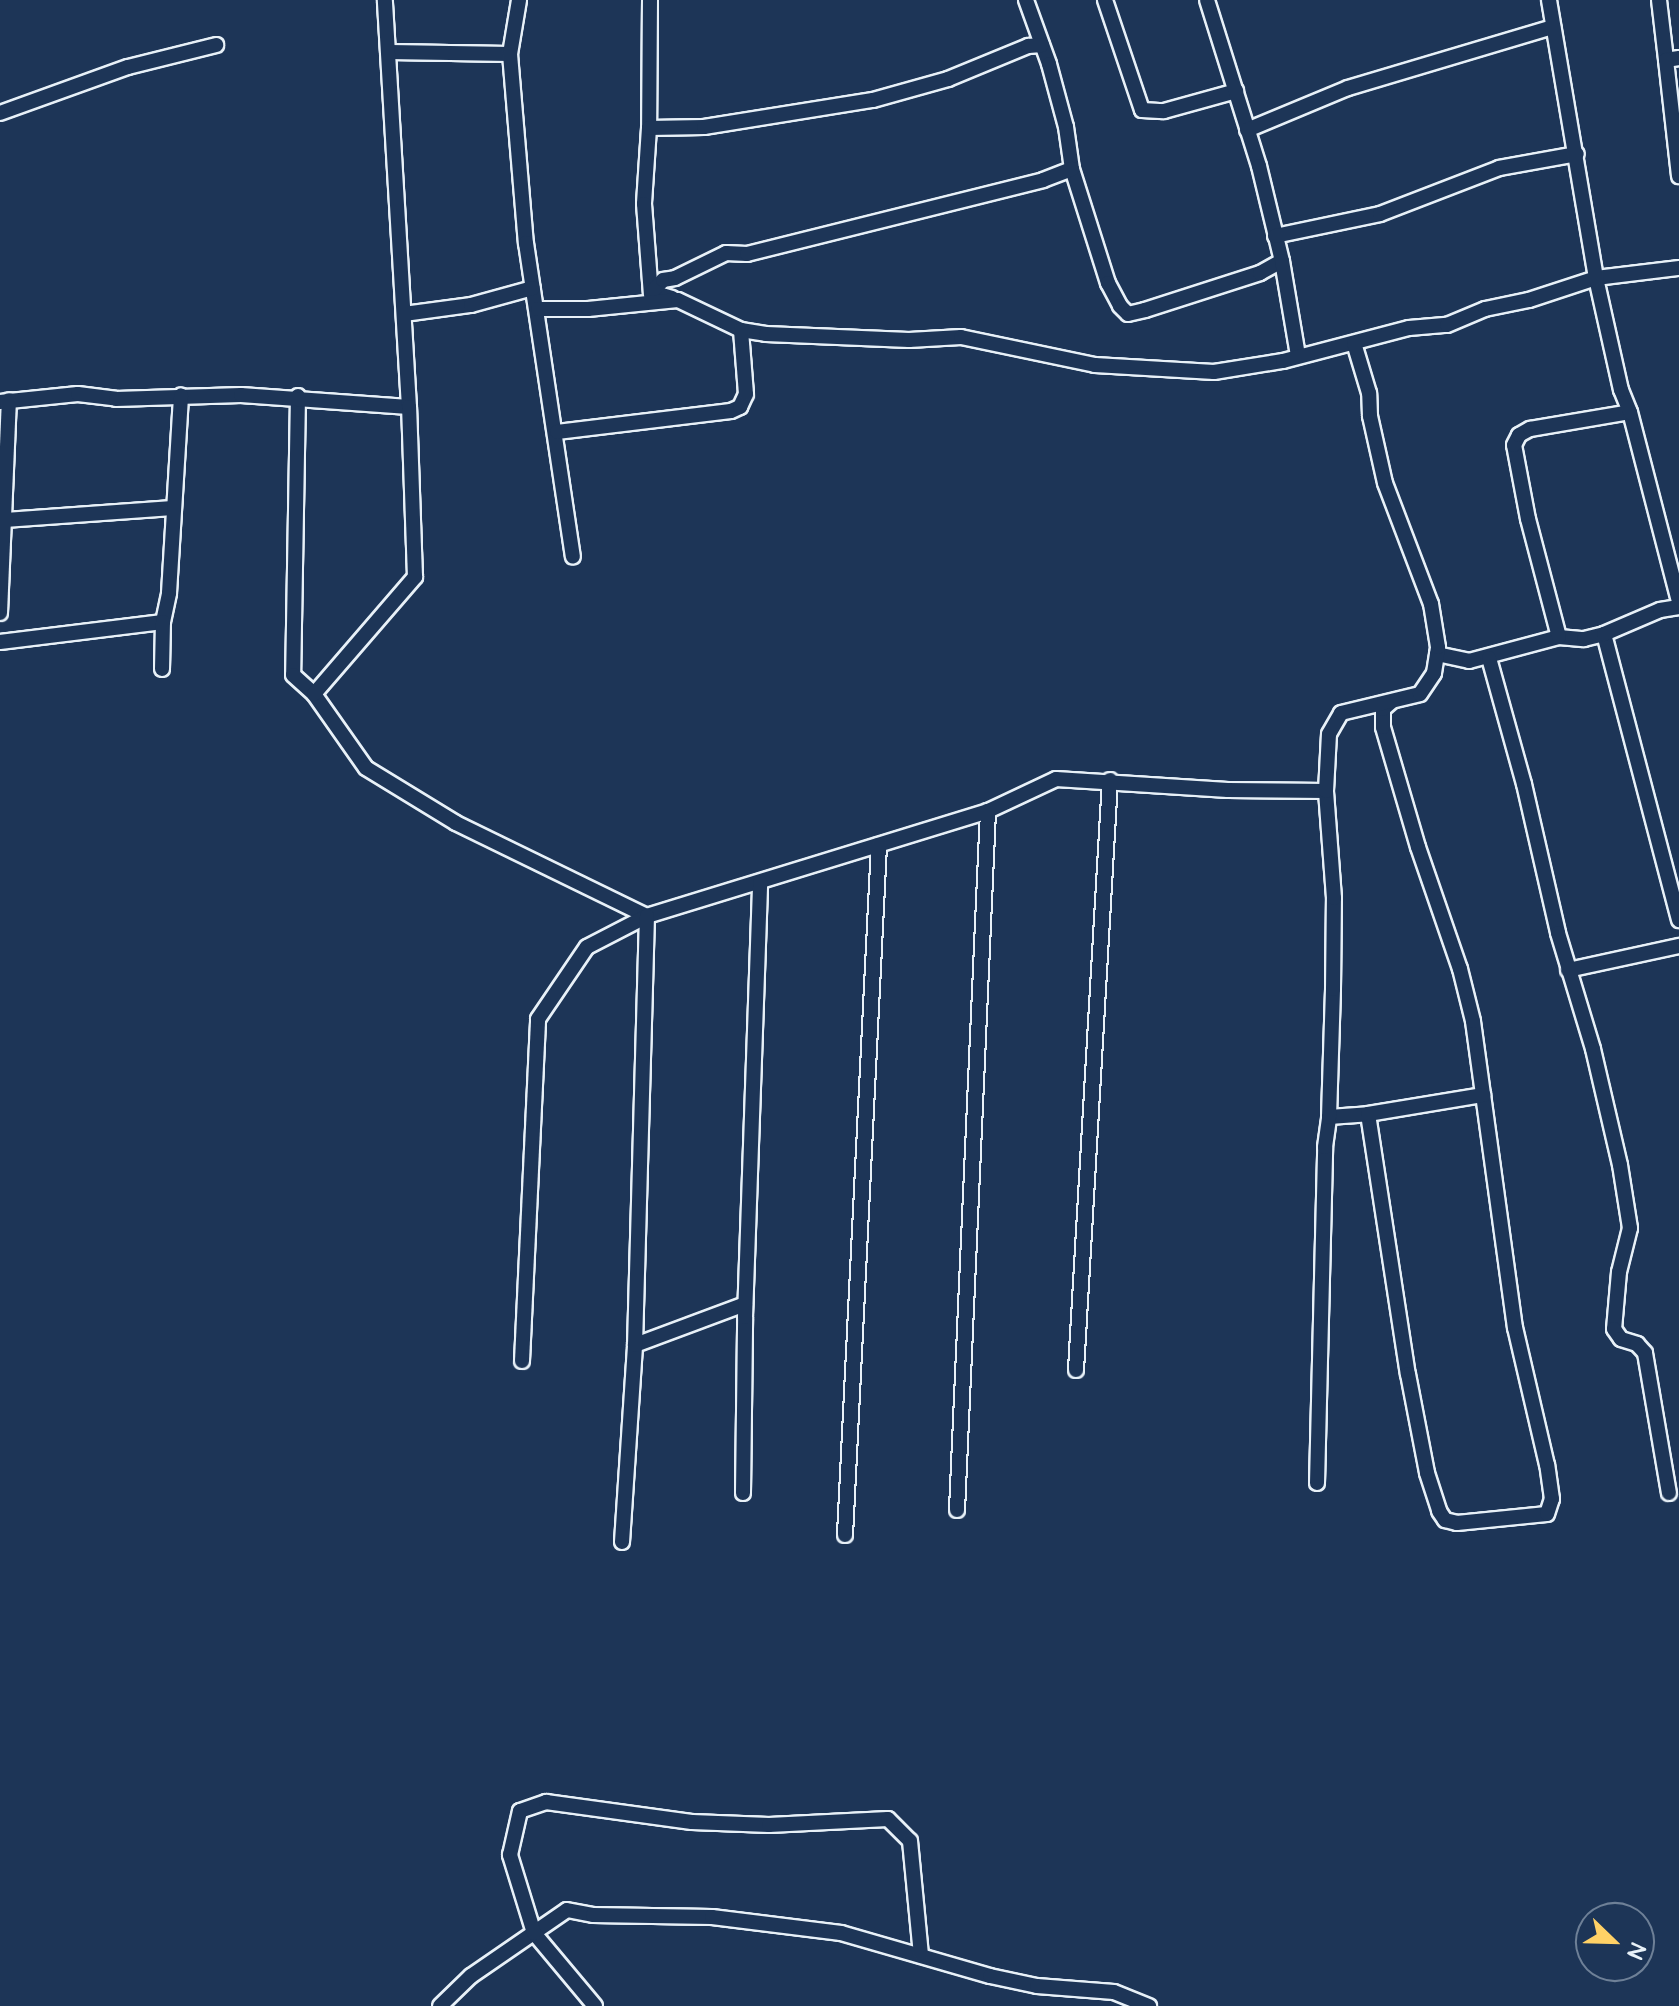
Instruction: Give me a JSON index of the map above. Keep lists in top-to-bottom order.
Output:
{
  "north": "bottom right"
}
